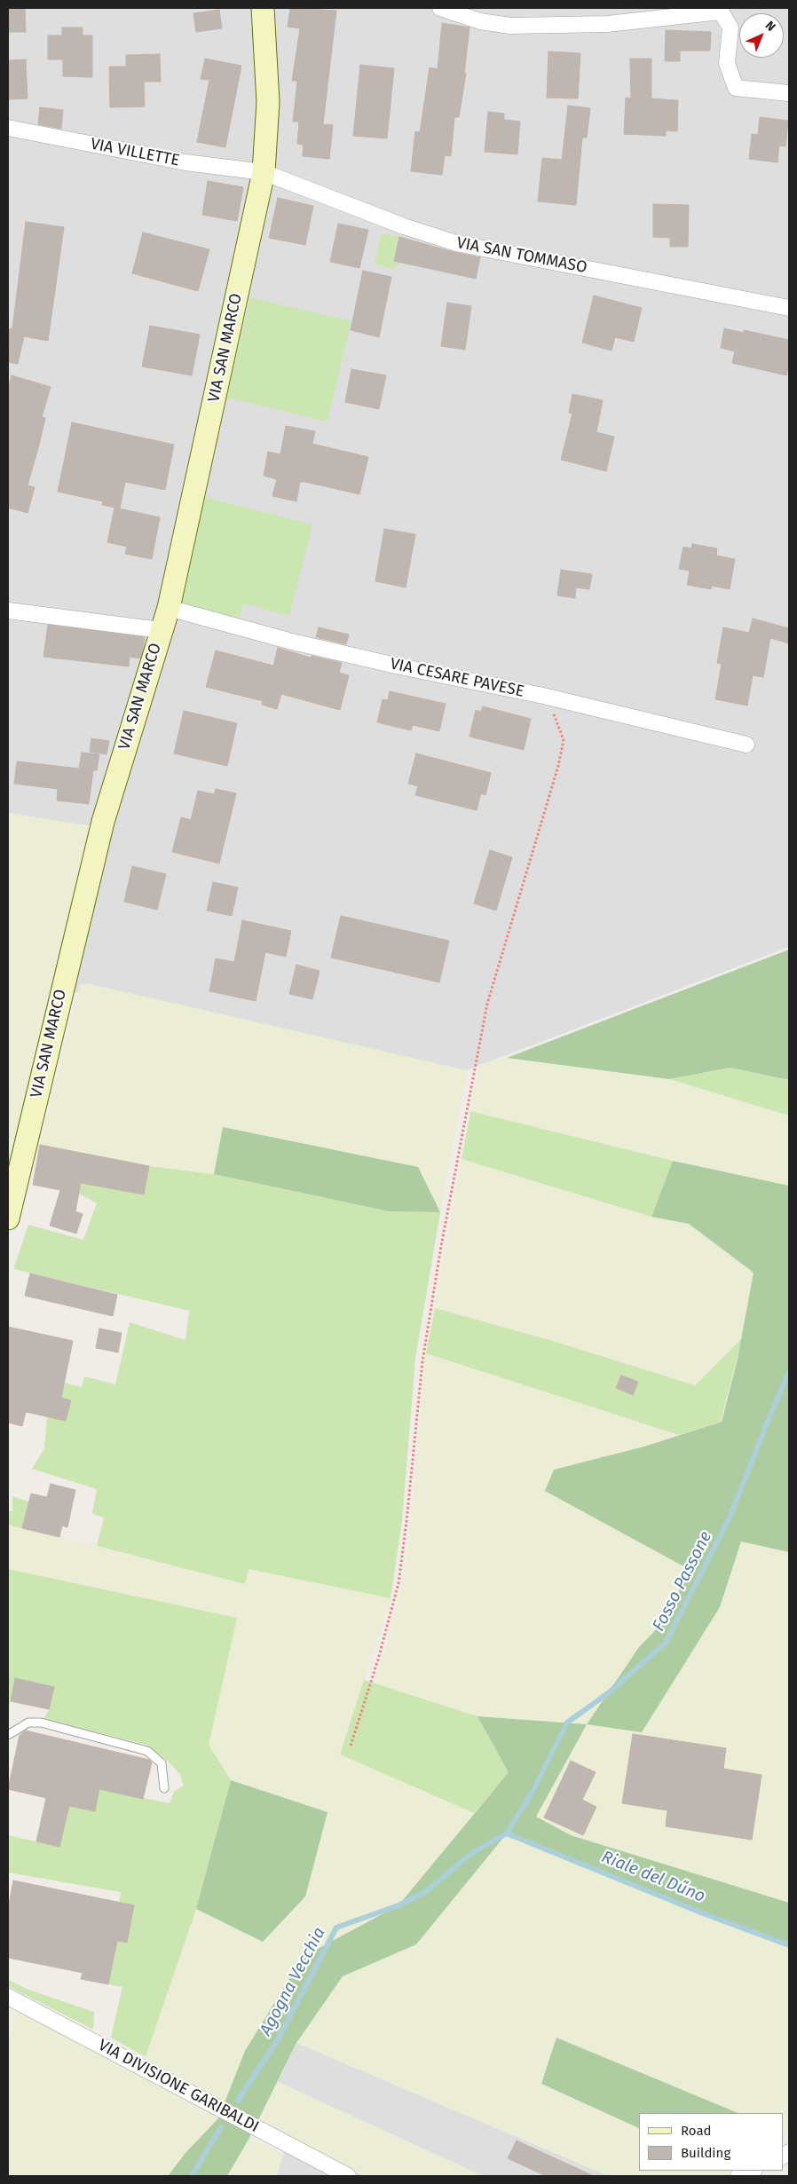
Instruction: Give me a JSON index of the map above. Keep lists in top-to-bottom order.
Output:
{
  "streets": {
    "street": [
      "VIA VILLETTE",
      "VIA SAN TOMMASO",
      "VIA SAN MARCO",
      "VIA CESARE PAVESE",
      "VIA DIVISIONE GARIBALDI"
    ]
  },
  "crossings": [
    ["VIA VILLETTE", "VIA SAN TOMMASO"],
    ["VIA VILLETTE", "VIA SAN MARCO"],
    ["VIA SAN TOMMASO", "VIA SAN MARCO"],
    ["VIA SAN MARCO", "VIA CESARE PAVESE"]
  ],
  "water": ["Fosso Passone", "Riale del Dűno", "Agogna Vecchia"],
  "legend": ["Road", "Building"],
  "north": "top right"
}
